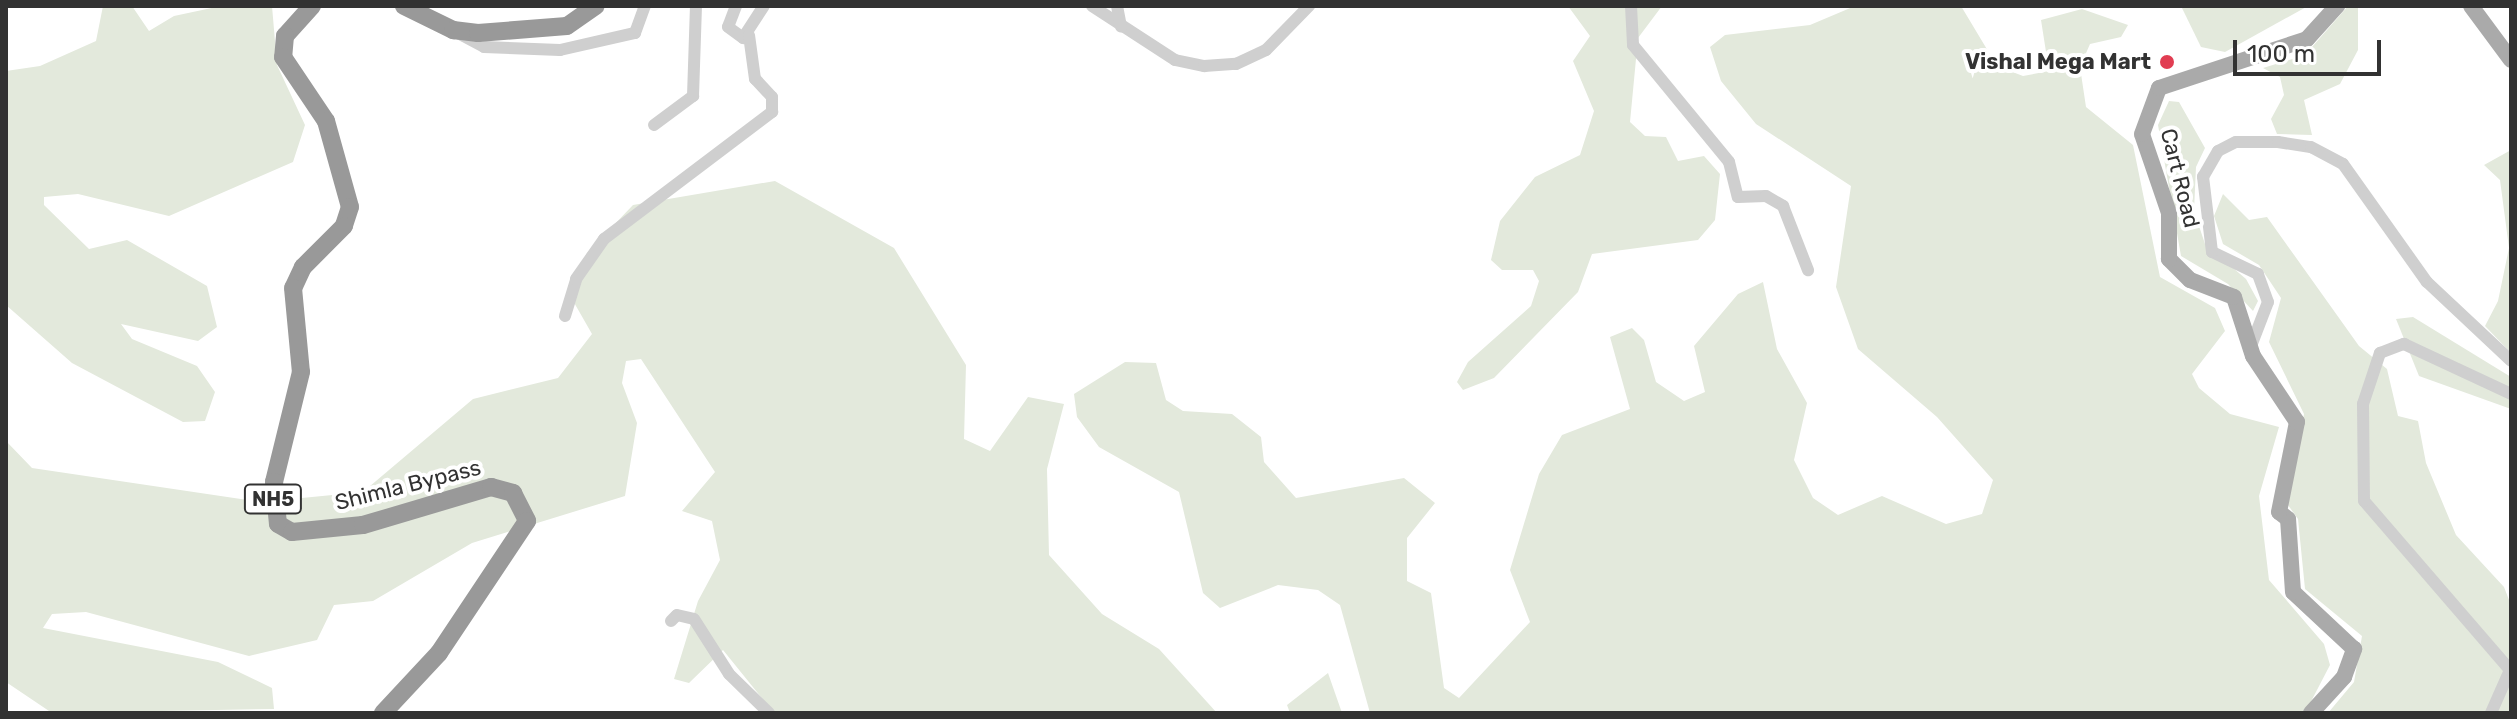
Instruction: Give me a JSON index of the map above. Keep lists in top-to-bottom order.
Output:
{
  "streets": {
    "highway": ["Shimla Bypass", "NH5"],
    "main road": ["Cart Road"]
  },
  "places": ["Vishal Mega Mart"],
  "scale_bar": "100 m"
}
